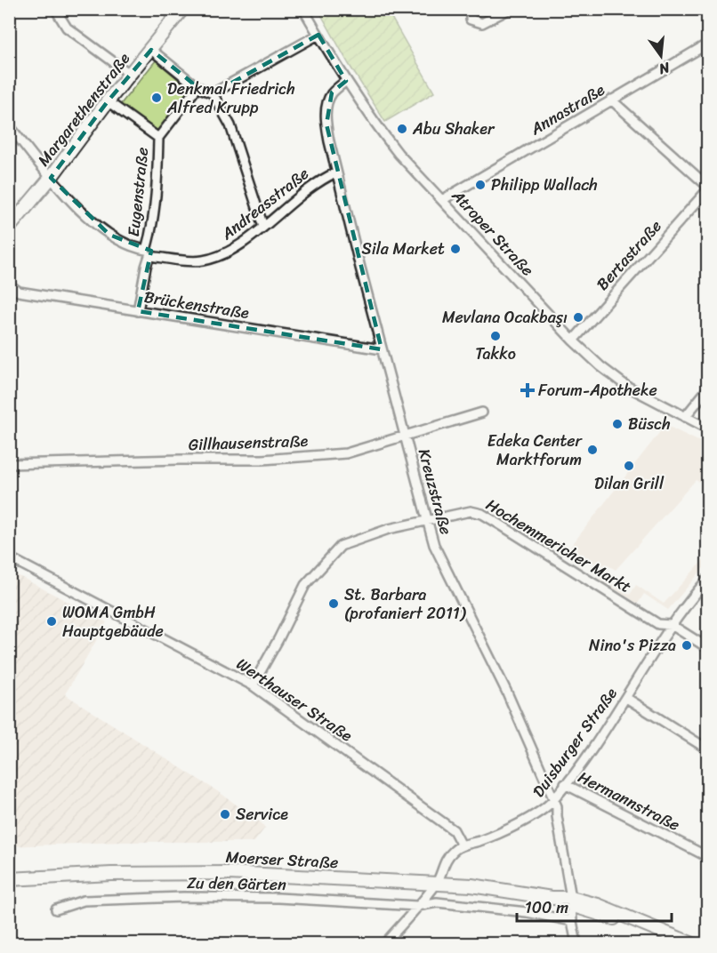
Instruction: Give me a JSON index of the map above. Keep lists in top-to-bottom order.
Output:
{
  "streets": {
    "main road": ["Margarethenstraße", "Moerser Straße"],
    "street": [
      "Annastraße",
      "Eugenstraße",
      "Andreasstraße",
      "Atroper Straße",
      "Bertastraße",
      "Brückenstraße",
      "Gillhausenstraße",
      "Kreuzstraße",
      "Hochemmericher Markt",
      "Werthauser Straße",
      "Duisburger Straße",
      "Hermannstraße",
      "Zu den Gärten"
    ]
  },
  "crossings": [
    ["Margarethenstraße", "Andreasstraße"],
    ["Annastraße", "Atroper Straße"],
    ["Eugenstraße", "Andreasstraße"],
    ["Eugenstraße", "Brückenstraße"],
    ["Andreasstraße", "Kreuzstraße"],
    ["Atroper Straße", "Bertastraße"],
    ["Atroper Straße", "Kreuzstraße"],
    ["Brückenstraße", "Kreuzstraße"],
    ["Gillhausenstraße", "Kreuzstraße"],
    ["Kreuzstraße", "Hochemmericher Markt"],
    ["Kreuzstraße", "Duisburger Straße"],
    ["Kreuzstraße", "Moerser Straße"],
    ["Hochemmericher Markt", "Werthauser Straße"],
    ["Hochemmericher Markt", "Duisburger Straße"],
    ["Werthauser Straße", "Duisburger Straße"],
    ["Duisburger Straße", "Hermannstraße"],
    ["Duisburger Straße", "Moerser Straße"],
    ["Duisburger Straße", "Zu den Gärten"]
  ],
  "places": {
    "other": [
      "Denkmal Friedrich Alfred Krupp",
      "Abu Shaker",
      "Philipp Wallach",
      "Sila Market",
      "Mevlana Ocakbaşı",
      "Takko",
      "Büsch",
      "Edeka Center Marktforum",
      "Dilan Grill",
      "St. Barbara (profaniert 2011)",
      "WOMA GmbH Hauptgebäude",
      "Nino's Pizza",
      "Service"
    ],
    "health": ["Forum-Apotheke"]
  },
  "scale_bar": "100 m",
  "north": "bottom"
}
